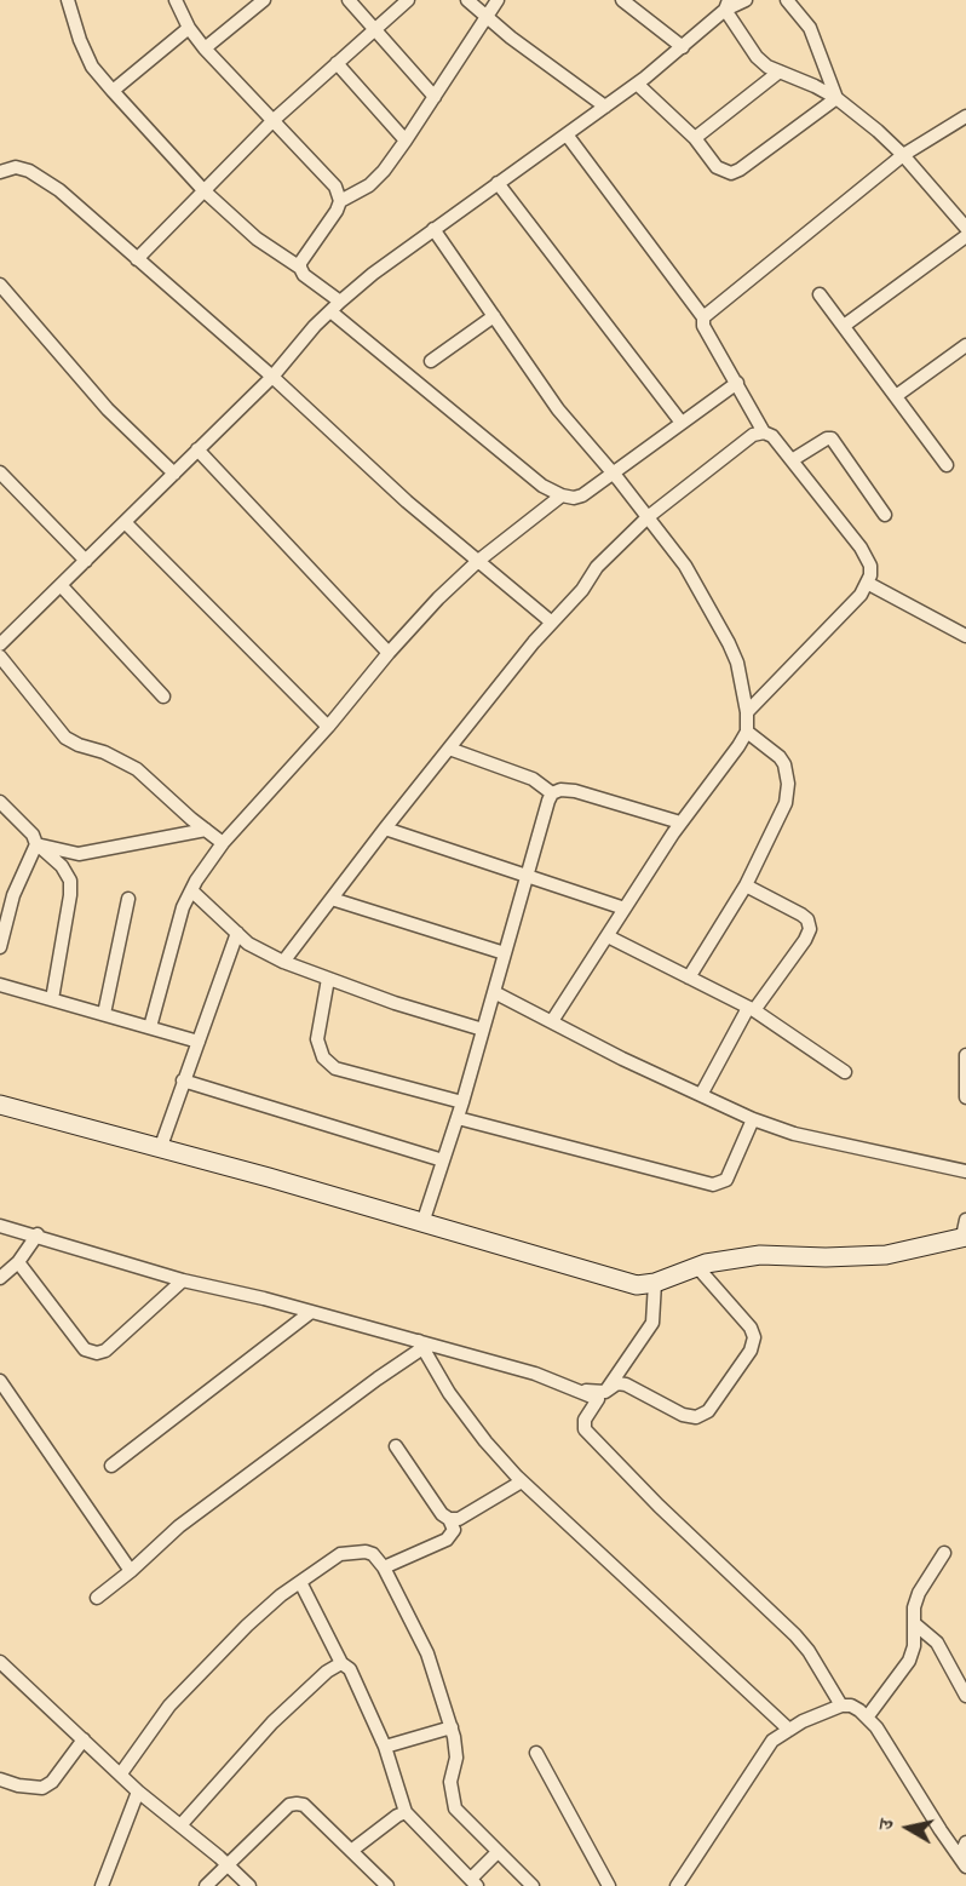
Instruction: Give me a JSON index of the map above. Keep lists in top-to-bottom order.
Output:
{
  "north": "left"
}
